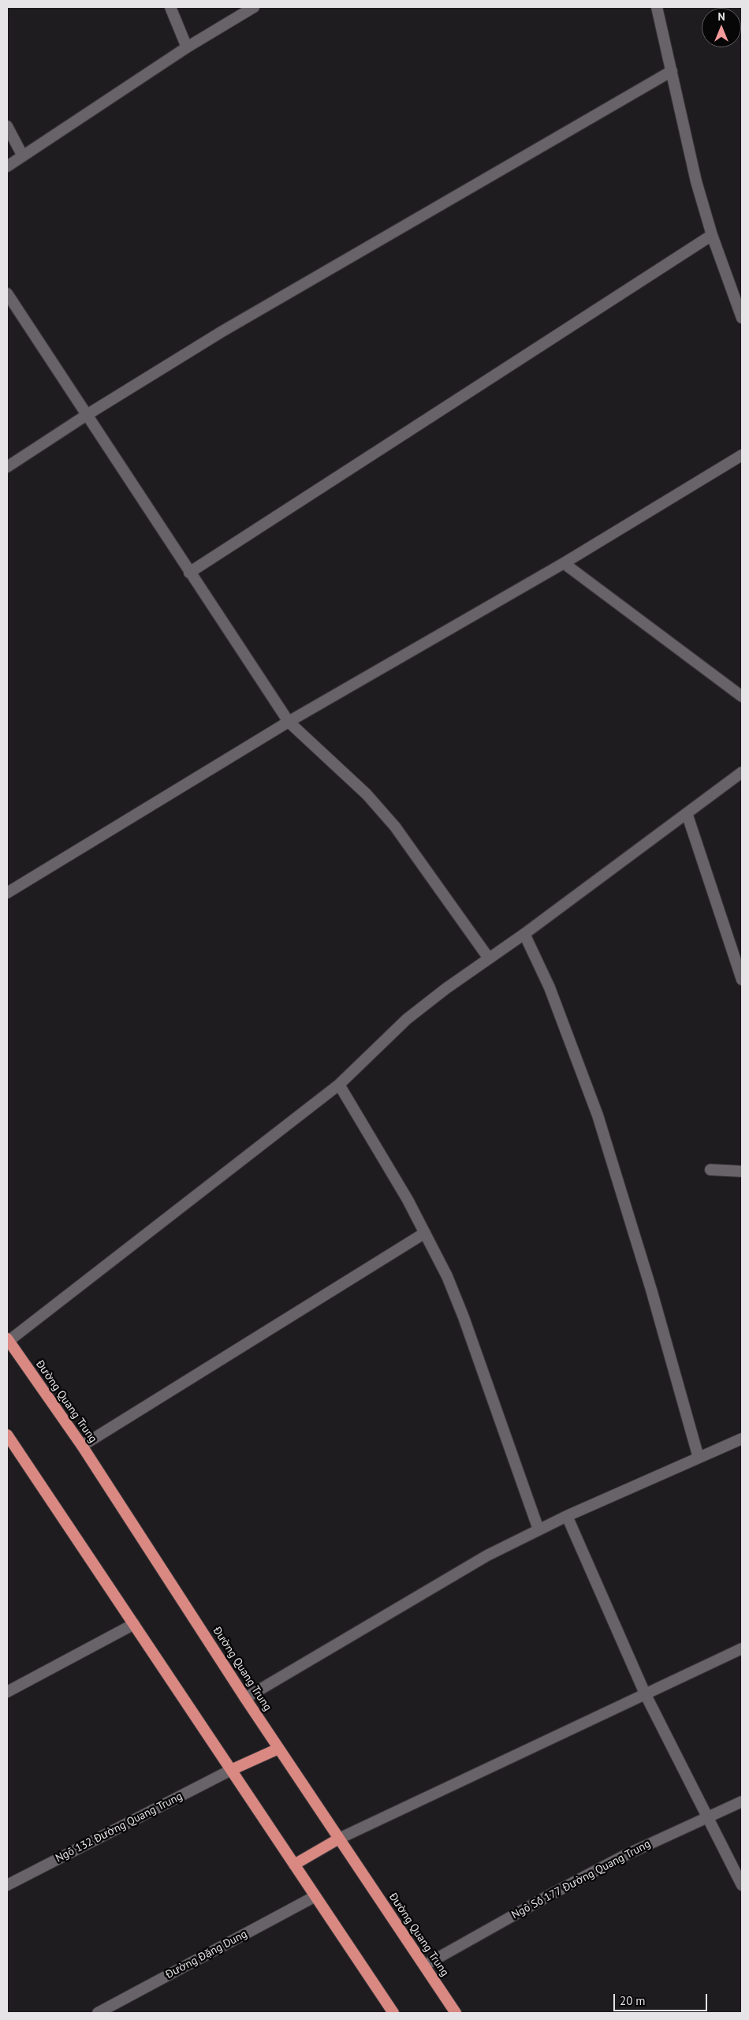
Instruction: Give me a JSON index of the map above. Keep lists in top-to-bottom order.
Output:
{
  "streets": {
    "highway": ["Đường Quang Trung"],
    "street": ["Ngõ 132 Đường Quang Trung", "Ngõ Số 177 Đường Quang Trung", "Đường Đặng Dung"]
  },
  "crossings": [
    ["Đường Quang Trung", "Ngõ Số 177 Đường Quang Trung"]
  ],
  "scale_bar": "20 m",
  "north": "top"
}
